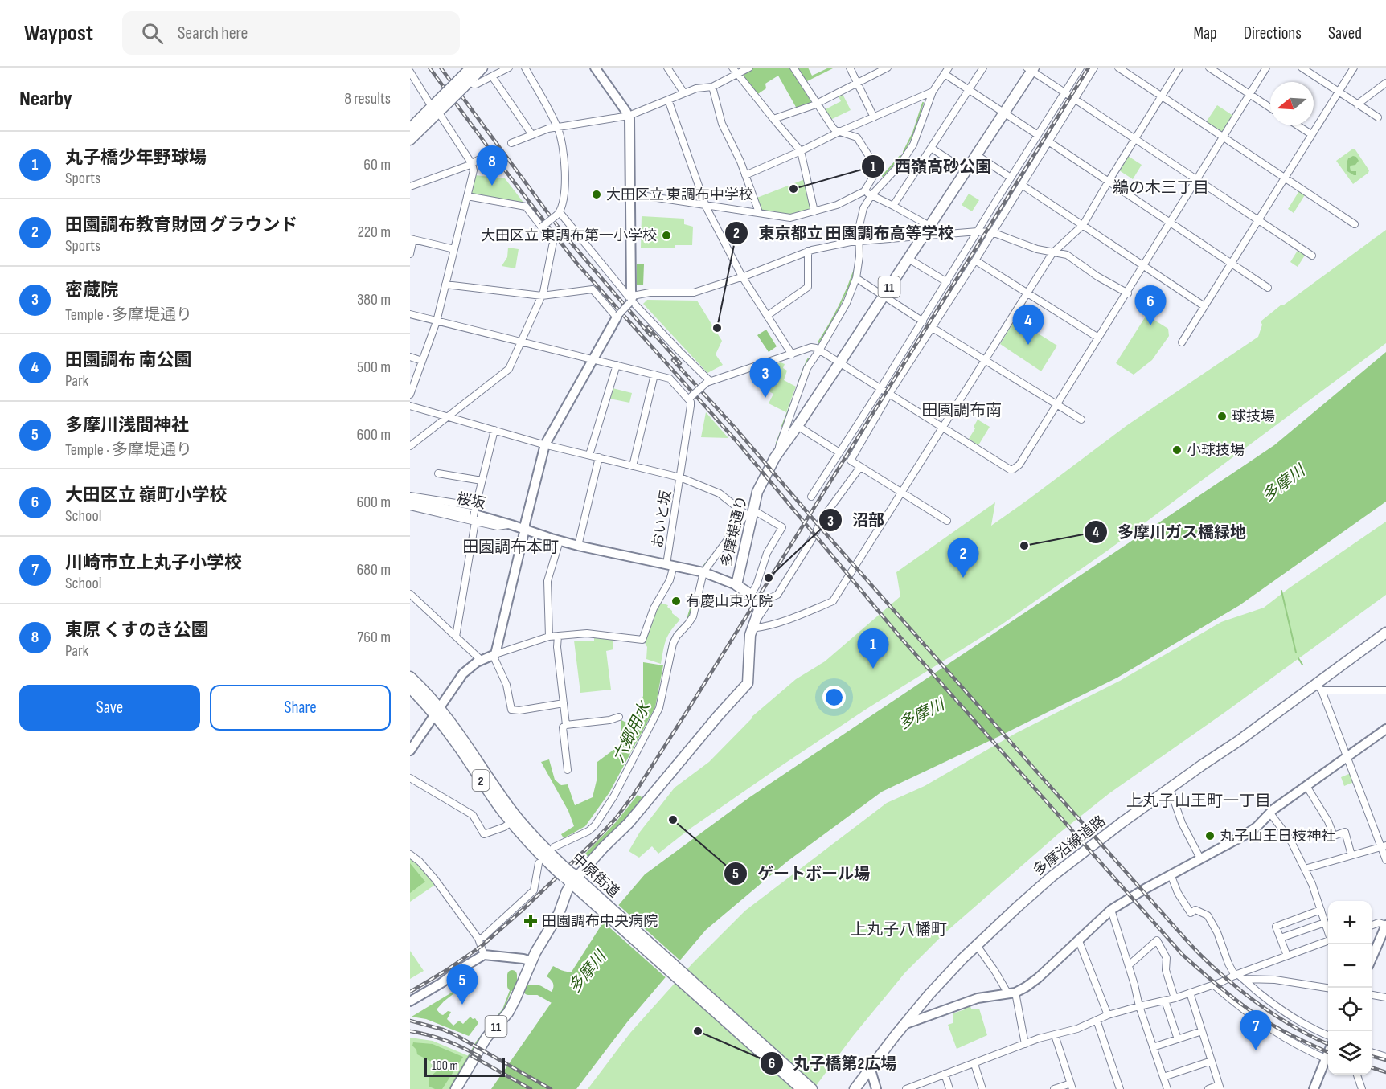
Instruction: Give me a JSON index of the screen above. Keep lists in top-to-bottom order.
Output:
{
  "streets": {
    "main road": [
      "11",
      "多摩堤通り",
      "2",
      "多摩沿線道路",
      "中原街道"
    ],
    "street": ["桜坂", "おいと坂"]
  },
  "crossings": [
    ["11", "中原街道"],
    ["桜坂", "おいと坂"],
    ["桜坂", "多摩堤通り"]
  ],
  "districts": [
    "鵜の木三丁目",
    "田園調布南",
    "田園調布本町",
    "上丸子山王町一丁目",
    "上丸子八幡町"
  ],
  "water": ["多摩川", "六郷用水"],
  "places": {
    "other": [
      "西嶺高砂公園",
      "大田区立 東調布中学校",
      "大田区立 東調布第一小学校",
      "東京都立 田園調布高等学校",
      "球技場",
      "小球技場",
      "多摩川ガス橋緑地",
      "沼部",
      "有慶山東光院",
      "ゲートボール場",
      "丸子山王日枝神社",
      "丸子橋第2広場"
    ],
    "health": ["田園調布中央病院"]
  },
  "scale_bar": "100 m",
  "north": "left",
  "page": {
    "header": "Waypost",
    "search": "Search here",
    "nav": ["Map", "Directions", "Saved"],
    "heading": ["Nearby", "8 results"],
    "list": [
      {
        "mark": "1",
        "name": "丸子橋少年野球場",
        "note": "Sports",
        "value": "60 m"
      },
      {
        "mark": "2",
        "name": "田園調布教育財団 グラウンド",
        "note": "Sports",
        "value": "220 m"
      },
      {
        "mark": "3",
        "name": "密蔵院",
        "note": "Temple · 多摩堤通り",
        "value": "380 m"
      },
      {
        "mark": "4",
        "name": "田園調布 南公園",
        "note": "Park",
        "value": "500 m"
      },
      {
        "mark": "5",
        "name": "多摩川浅間神社",
        "note": "Temple · 多摩堤通り",
        "value": "600 m"
      },
      {
        "mark": "6",
        "name": "大田区立 嶺町小学校",
        "note": "School",
        "value": "600 m"
      },
      {
        "mark": "7",
        "name": "川崎市立上丸子小学校",
        "note": "School",
        "value": "680 m"
      },
      {
        "mark": "8",
        "name": "東原 くすのき公園",
        "note": "Park",
        "value": "760 m"
      }
    ],
    "pins": [
      "8",
      "6",
      "4",
      "3",
      "2",
      "1",
      "5",
      "7"
    ],
    "buttons": ["Save", "Share"],
    "map_buttons": ["+", "−"],
    "scale": "100 m"
  }
}
